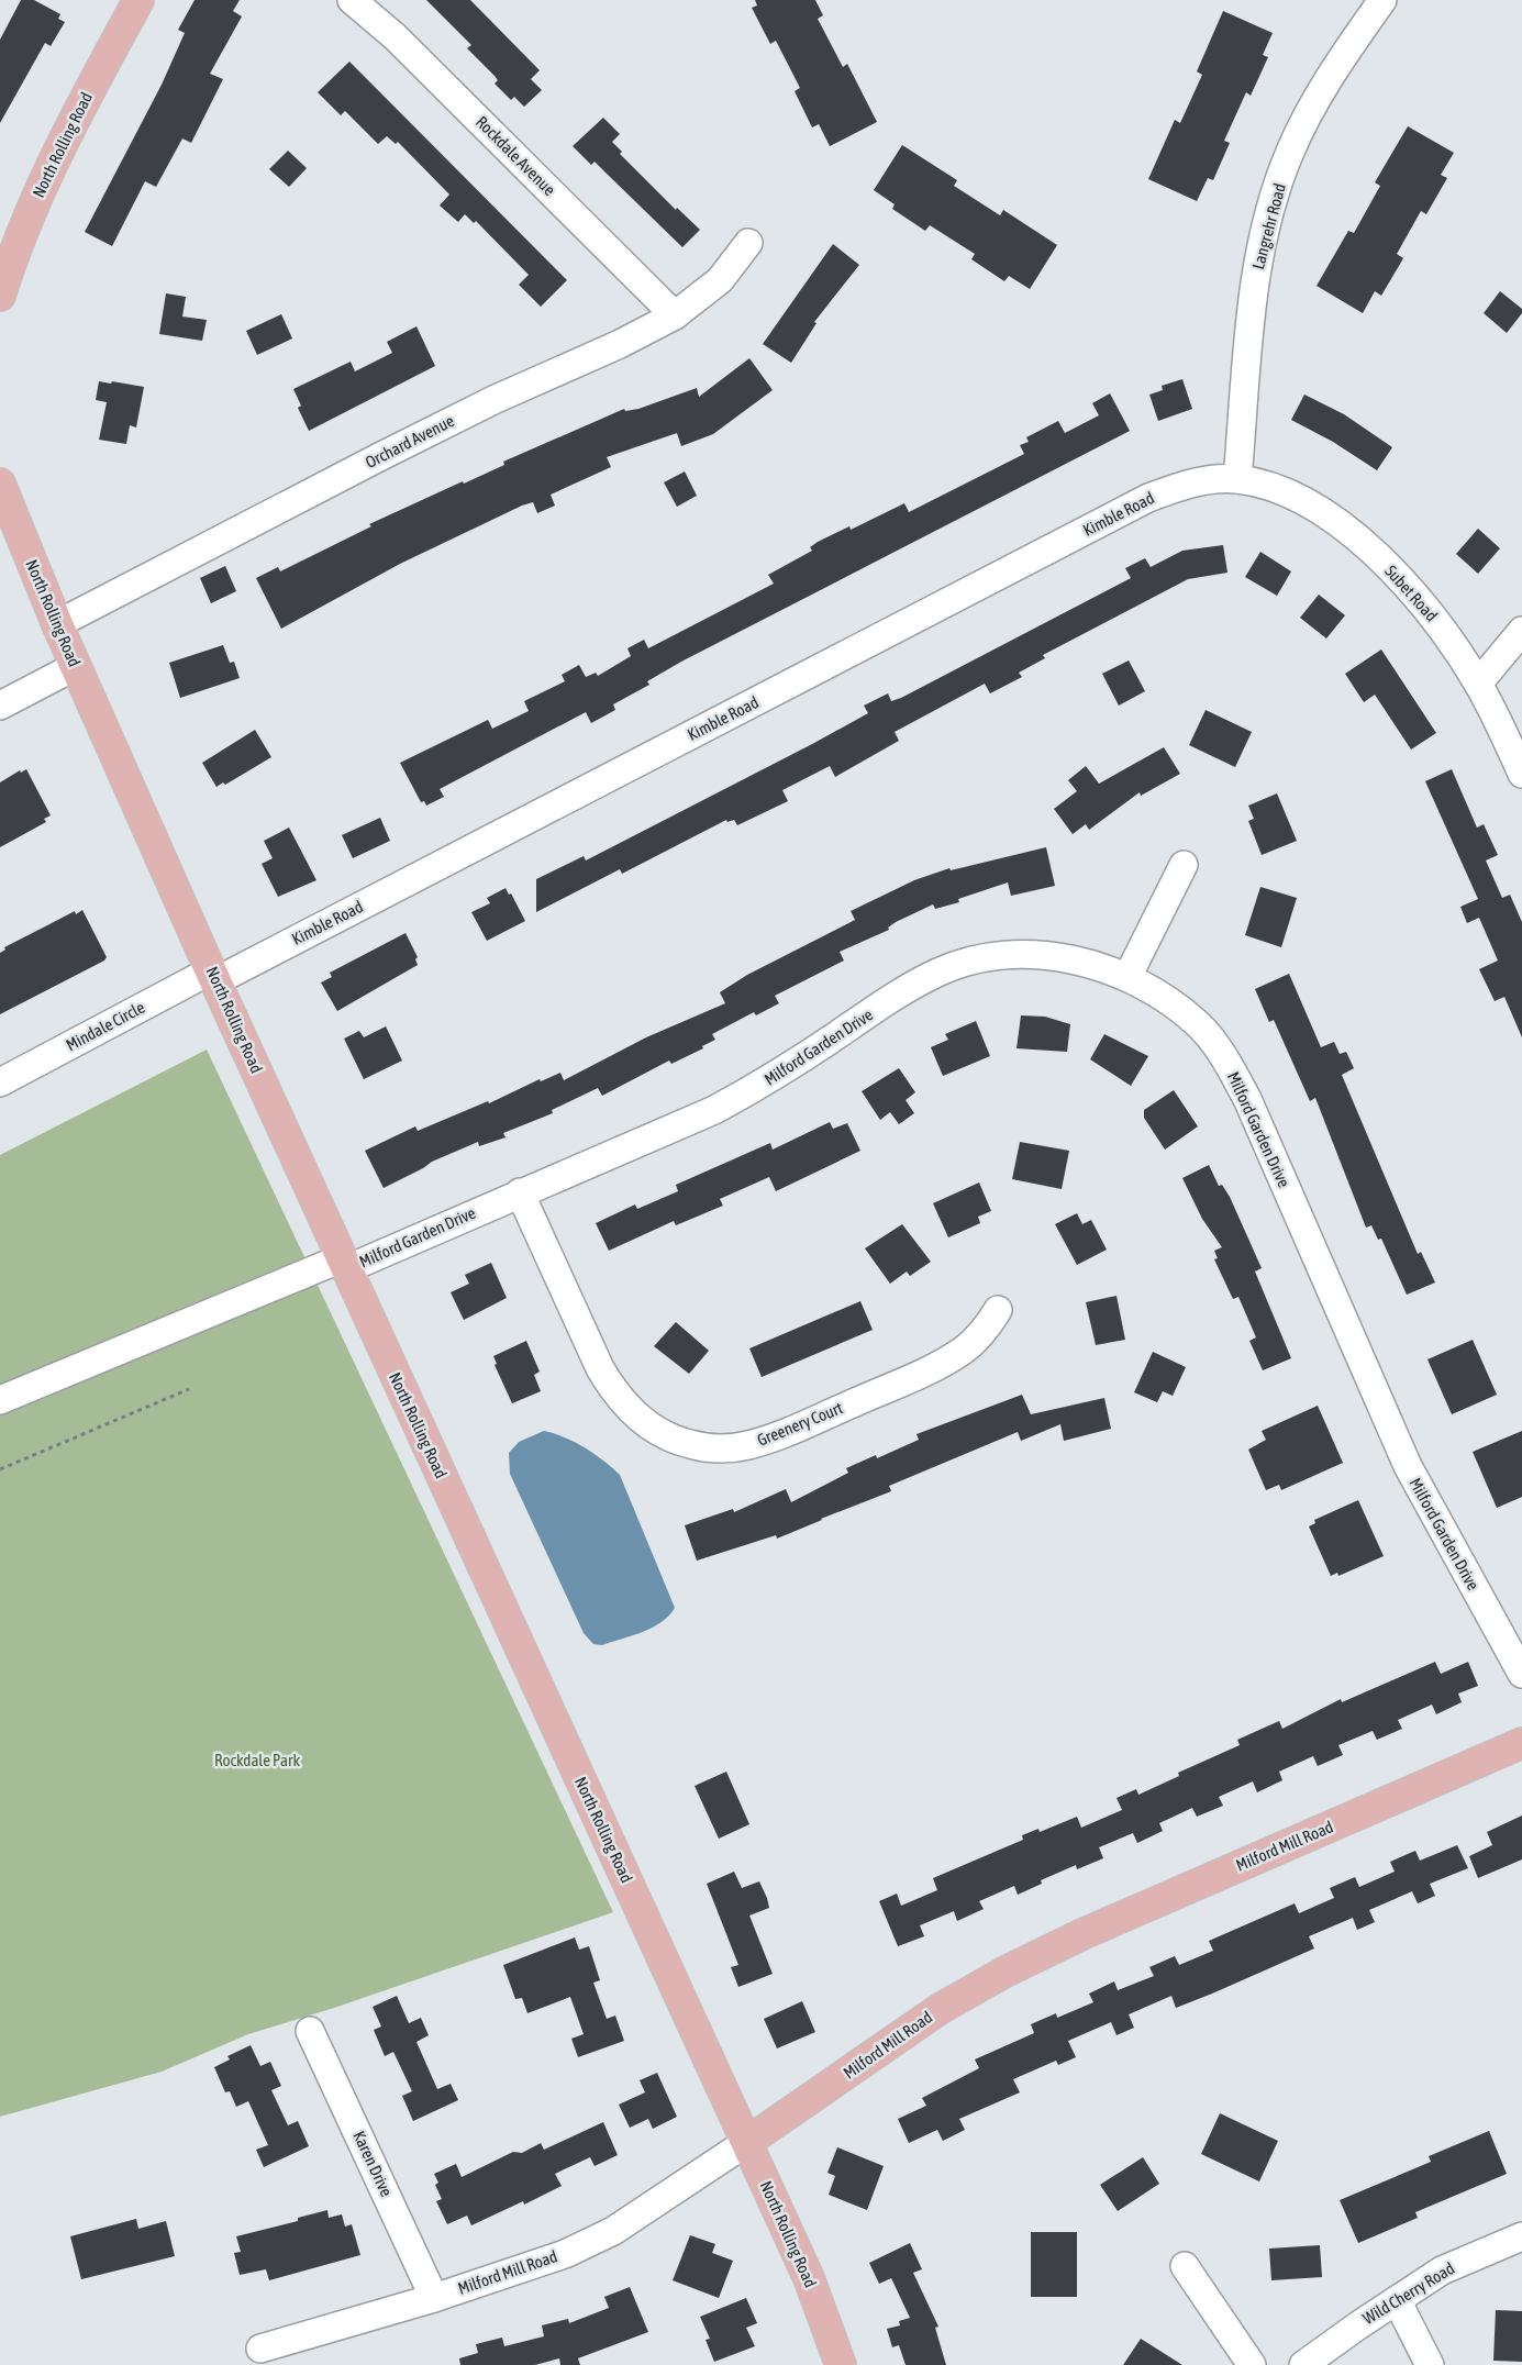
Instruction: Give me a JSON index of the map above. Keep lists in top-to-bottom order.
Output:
{
  "streets": {
    "main road": ["North Rolling Road", "Milford Mill Road"],
    "street": [
      "Rockdale Avenue",
      "Langrehr Road",
      "Orchard Avenue",
      "Kimble Road",
      "Subet Road",
      "Mindale Circle",
      "Milford Garden Drive",
      "Greenery Court",
      "Karen Drive",
      "Wild Cherry Road"
    ]
  },
  "crossings": [
    ["North Rolling Road", "Orchard Avenue"],
    ["North Rolling Road", "Kimble Road"],
    ["North Rolling Road", "Mindale Circle"],
    ["North Rolling Road", "Milford Garden Drive"],
    ["North Rolling Road", "Milford Mill Road"],
    ["Rockdale Avenue", "Orchard Avenue"],
    ["Langrehr Road", "Kimble Road"],
    ["Langrehr Road", "Subet Road"],
    ["Kimble Road", "Subet Road"],
    ["Kimble Road", "Mindale Circle"],
    ["Milford Garden Drive", "Greenery Court"],
    ["Milford Mill Road", "Karen Drive"]
  ],
  "parks": ["Rockdale Park"]
}
